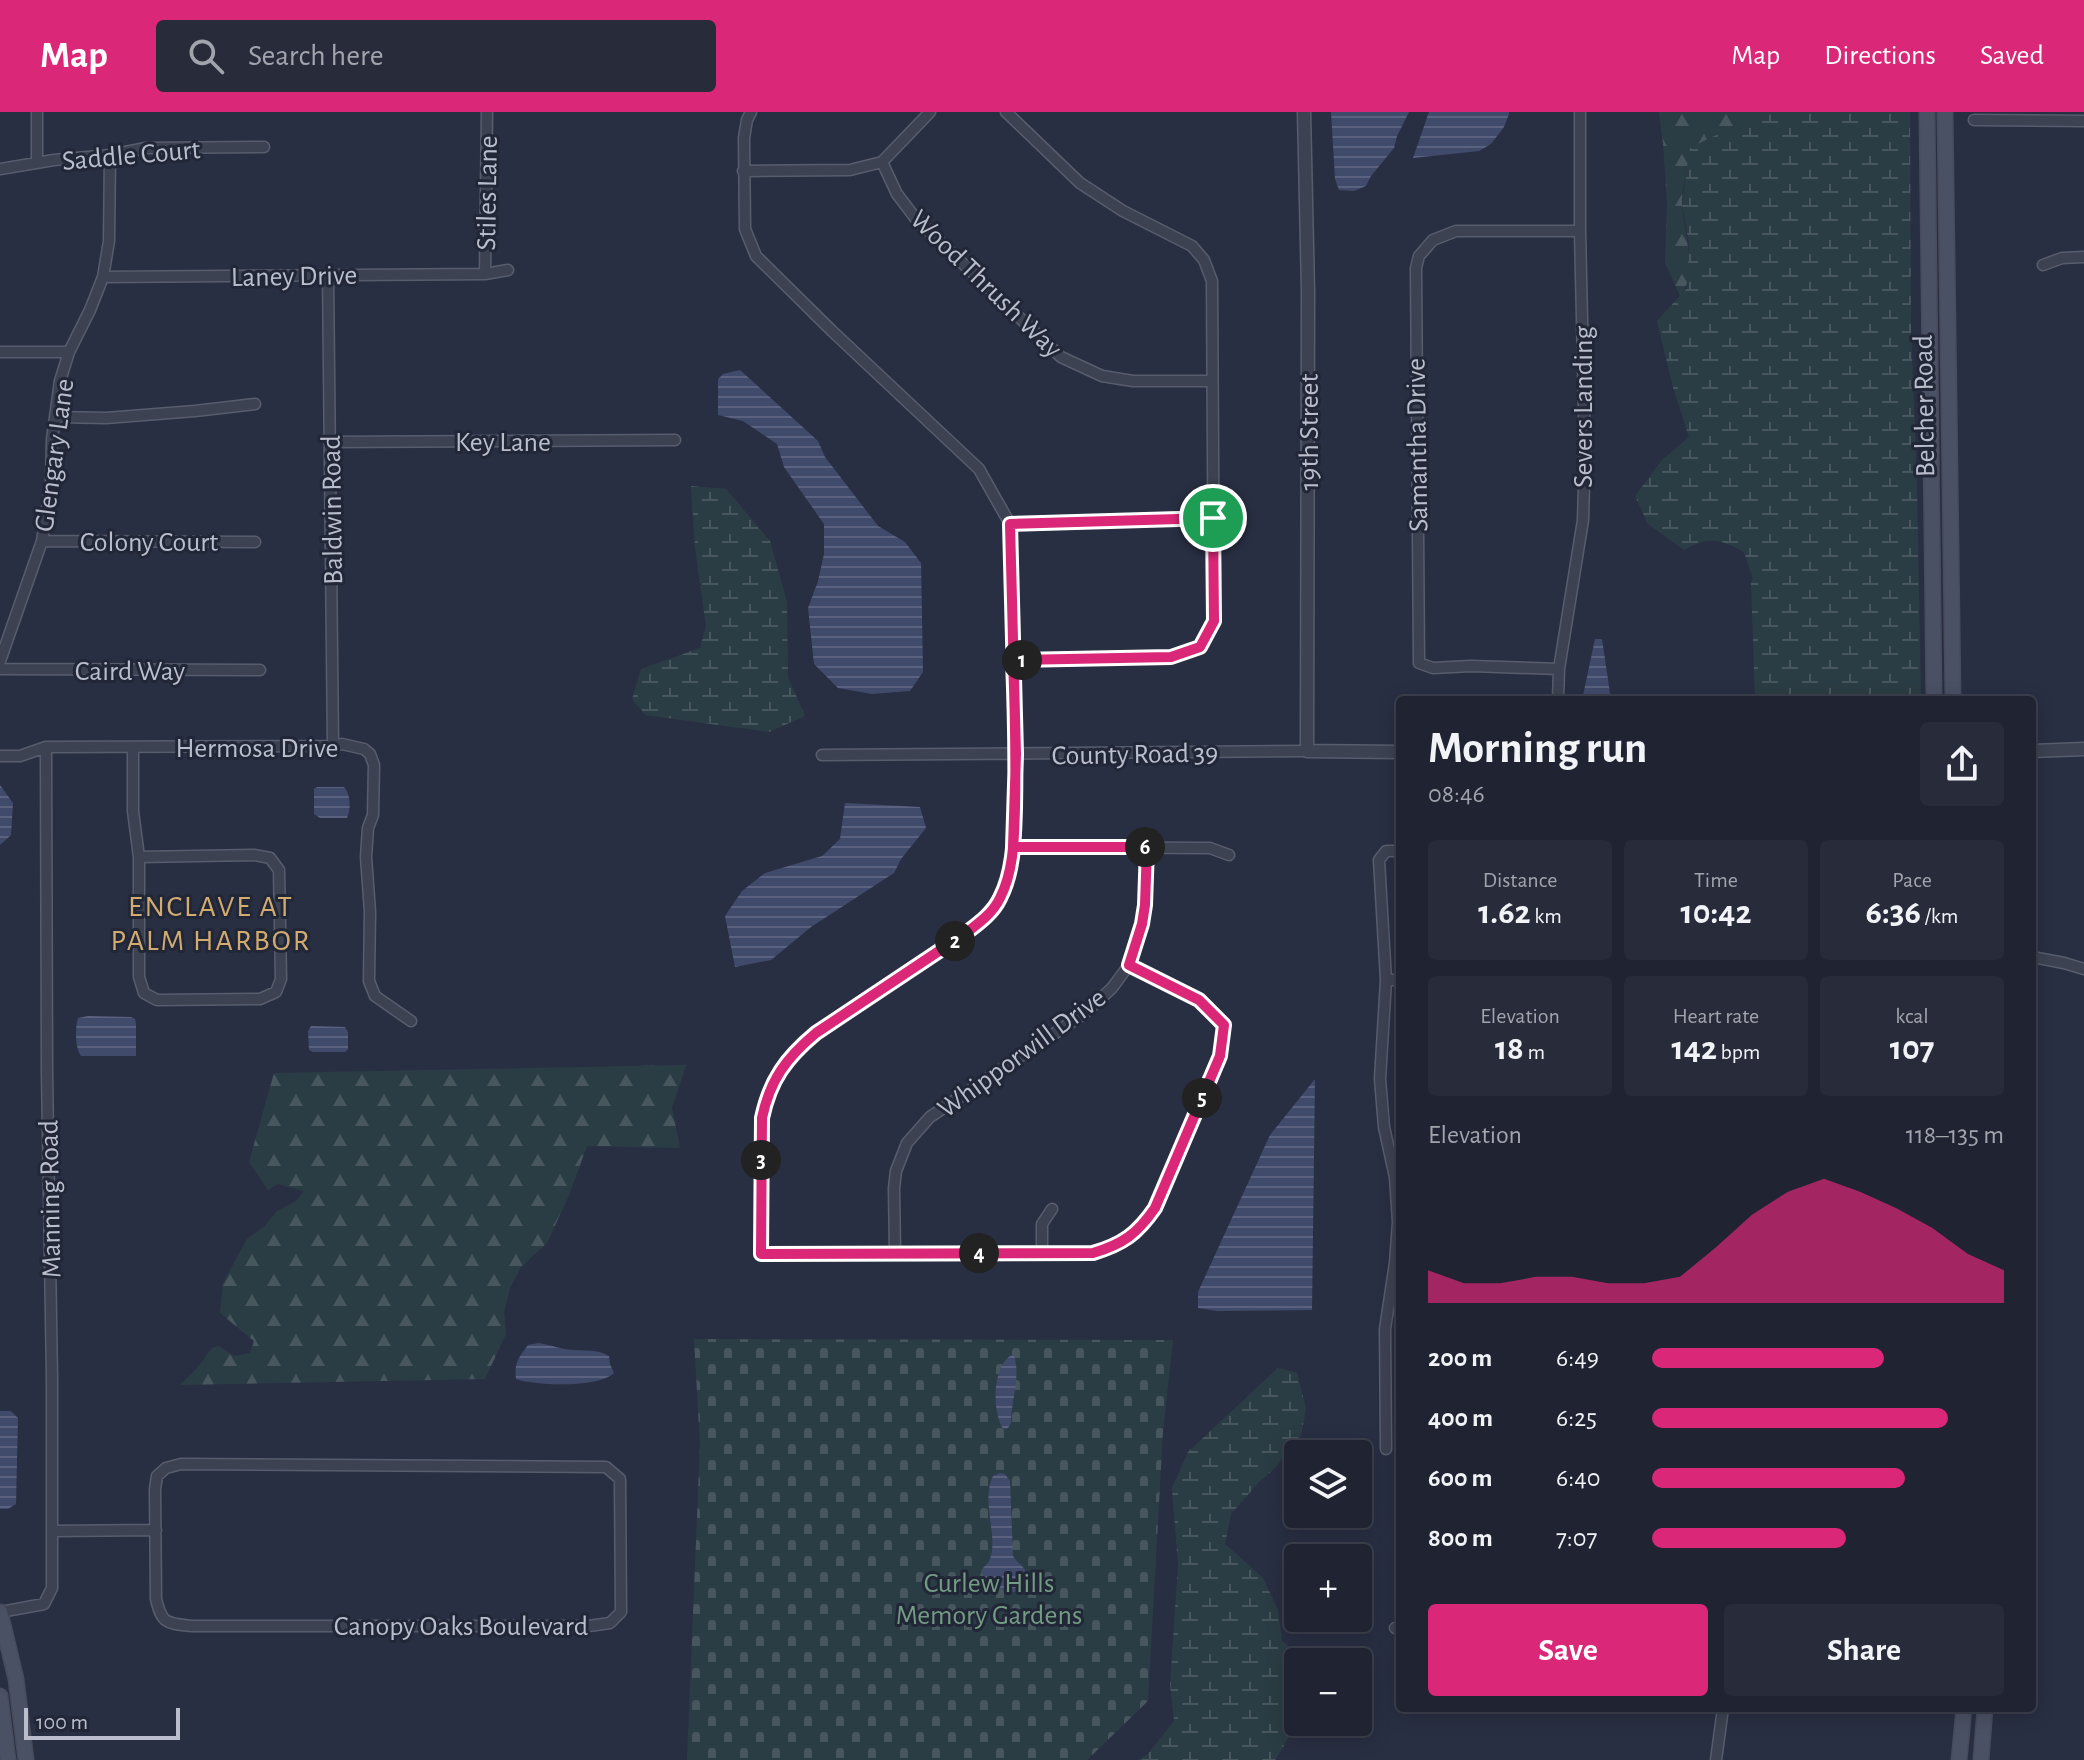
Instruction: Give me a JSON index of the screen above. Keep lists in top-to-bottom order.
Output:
{
  "streets": {
    "main road": ["Belcher Road"],
    "street": [
      "Saddle Court",
      "Stiles Lane",
      "Laney Drive",
      "Wood Thrush Way",
      "Severs Landing",
      "19th Street",
      "Key Lane",
      "Samantha Drive",
      "Glengary Lane",
      "Baldwin Road",
      "Colony Court",
      "Caird Way",
      "Hermosa Drive",
      "County Road 39",
      "Whipporwill Drive",
      "Manning Road",
      "Canopy Oaks Boulevard"
    ]
  },
  "crossings": [
    ["Saddle Court", "Glengary Lane"],
    ["Stiles Lane", "Laney Drive"],
    ["Laney Drive", "Glengary Lane"],
    ["Laney Drive", "Baldwin Road"],
    ["Severs Landing", "Samantha Drive"],
    ["19th Street", "County Road 39"],
    ["Key Lane", "Baldwin Road"],
    ["Glengary Lane", "Colony Court"],
    ["Baldwin Road", "Hermosa Drive"],
    ["Hermosa Drive", "Manning Road"]
  ],
  "districts": ["ENCLAVE AT PALM HARBOR"],
  "parks": ["Curlew Hills Memory Gardens"],
  "scale_bar": "100 m",
  "page": {
    "header": "Map",
    "search": "Search here",
    "nav": ["Map", "Directions", "Saved"],
    "pins": [
      "1",
      "6",
      "2",
      "5",
      "3",
      "4"
    ],
    "heading": ["Morning run", "08:46"],
    "stats": [
      ["Distance", "1.62 km"],
      ["Time", "10:42"],
      ["Pace", "6:36 /km"],
      ["Elevation", "18 m"],
      ["Heart rate", "142 bpm"],
      ["kcal", "107"]
    ],
    "chart": ["Elevation", "118–135 m"],
    "list": [
      {
        "name": "200 m",
        "note": "6:49"
      },
      {
        "name": "400 m",
        "note": "6:25"
      },
      {
        "name": "600 m",
        "note": "6:40"
      },
      {
        "name": "800 m",
        "note": "7:07"
      }
    ],
    "map_buttons": ["+", "−"],
    "buttons": ["Save", "Share"],
    "scale": "100 m"
  }
}
